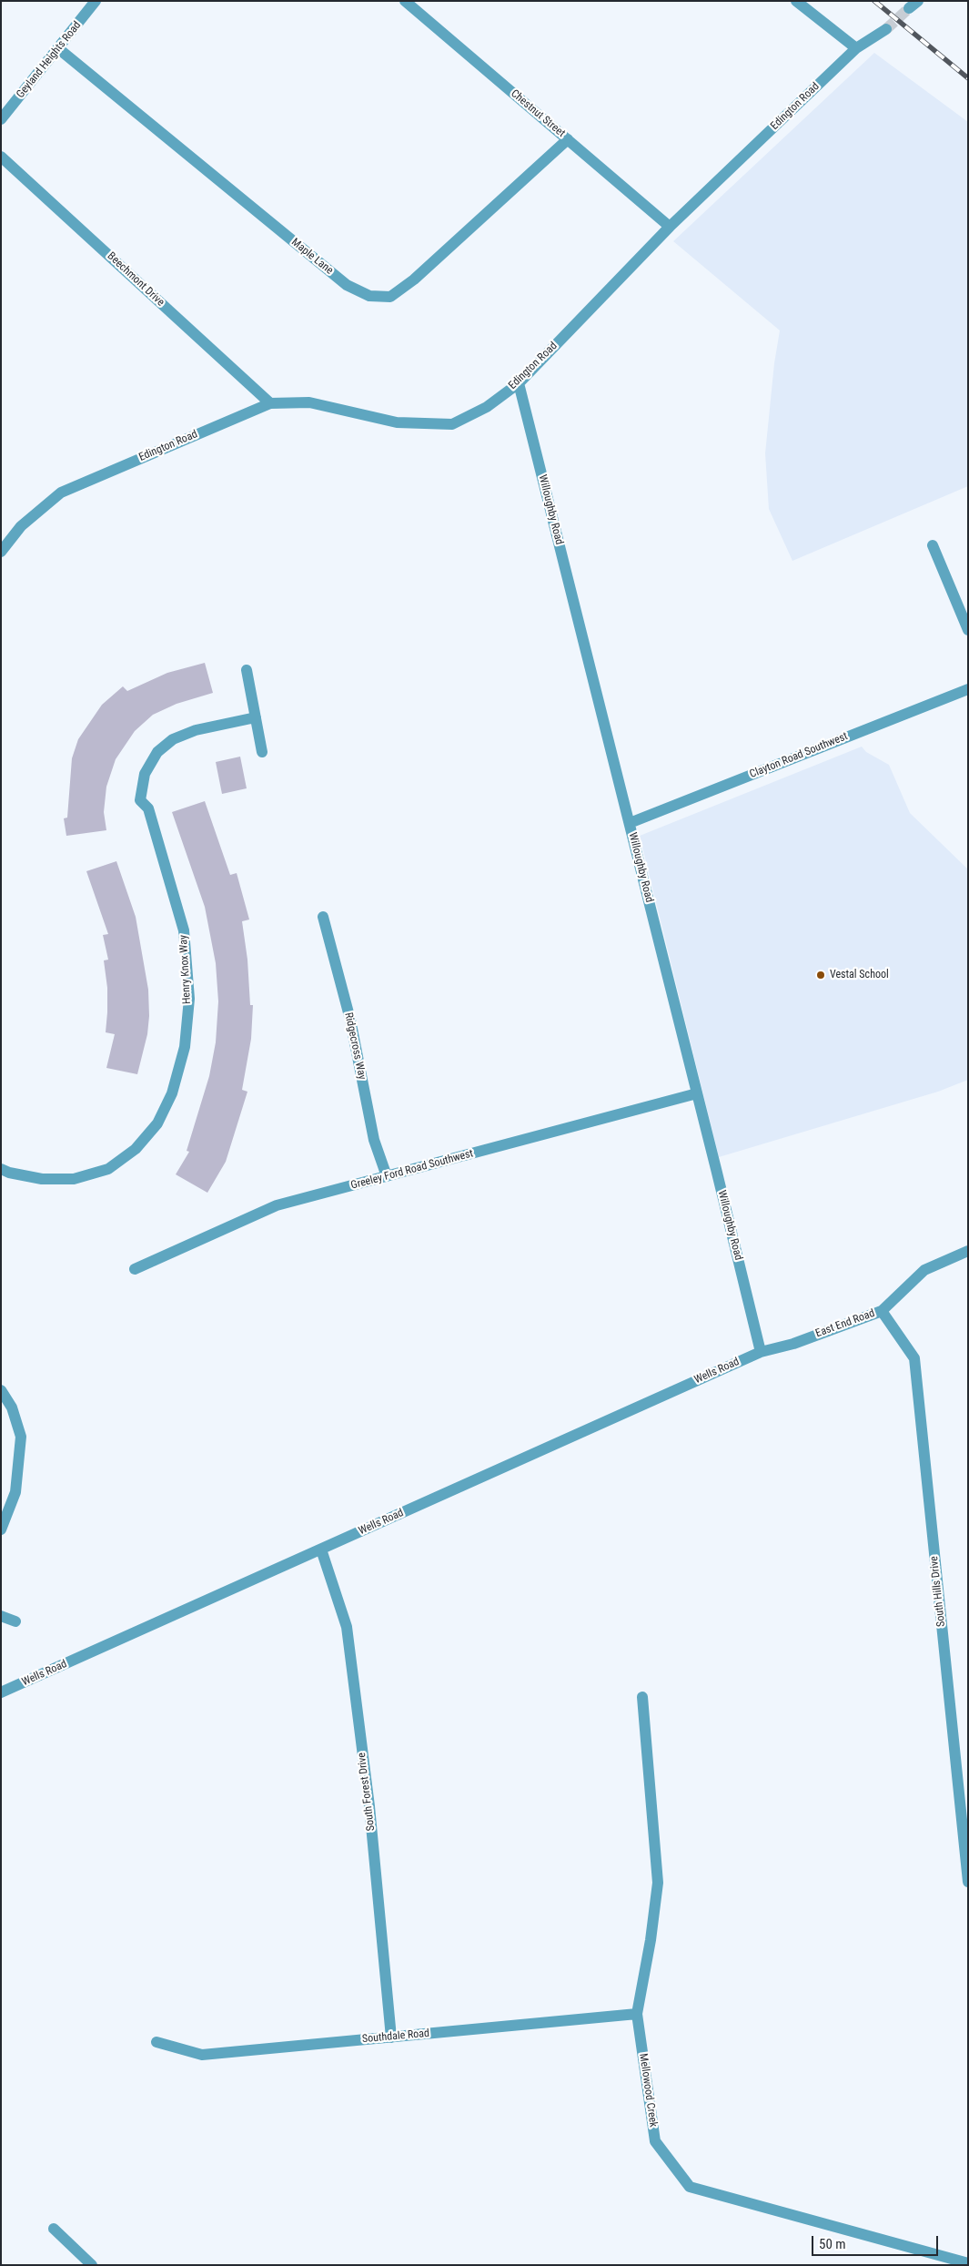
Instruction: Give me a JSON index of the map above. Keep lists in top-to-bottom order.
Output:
{
  "streets": {
    "street": [
      "Geyland Heights Road",
      "Edington Road",
      "Chestnut Street",
      "Maple Lane",
      "Beechmont Drive",
      "Willoughby Road",
      "Clayton Road Southwest",
      "Henry Knox Way",
      "Ridgecross Way",
      "Greeley Ford Road Southwest",
      "East End Road",
      "Wells Road",
      "South Hills Drive",
      "South Forest Drive",
      "Southdale Road",
      "Mellowood Creek"
    ]
  },
  "crossings": [
    ["Geyland Heights Road", "Maple Lane"],
    ["Edington Road", "Chestnut Street"],
    ["Edington Road", "Beechmont Drive"],
    ["Edington Road", "Willoughby Road"],
    ["Chestnut Street", "Maple Lane"],
    ["Willoughby Road", "Clayton Road Southwest"],
    ["Willoughby Road", "Greeley Ford Road Southwest"],
    ["Willoughby Road", "East End Road"],
    ["Willoughby Road", "Wells Road"],
    ["Ridgecross Way", "Greeley Ford Road Southwest"],
    ["East End Road", "Wells Road"],
    ["East End Road", "South Hills Drive"],
    ["Wells Road", "South Forest Drive"],
    ["South Forest Drive", "Southdale Road"],
    ["Southdale Road", "Mellowood Creek"]
  ],
  "places": ["Vestal School"],
  "scale_bar": "50 m"
}
